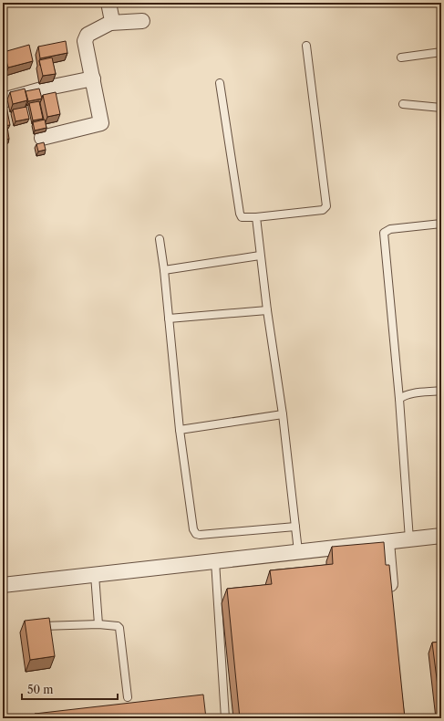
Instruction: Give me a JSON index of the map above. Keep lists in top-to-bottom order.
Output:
{
  "scale_bar": "50 m"
}
